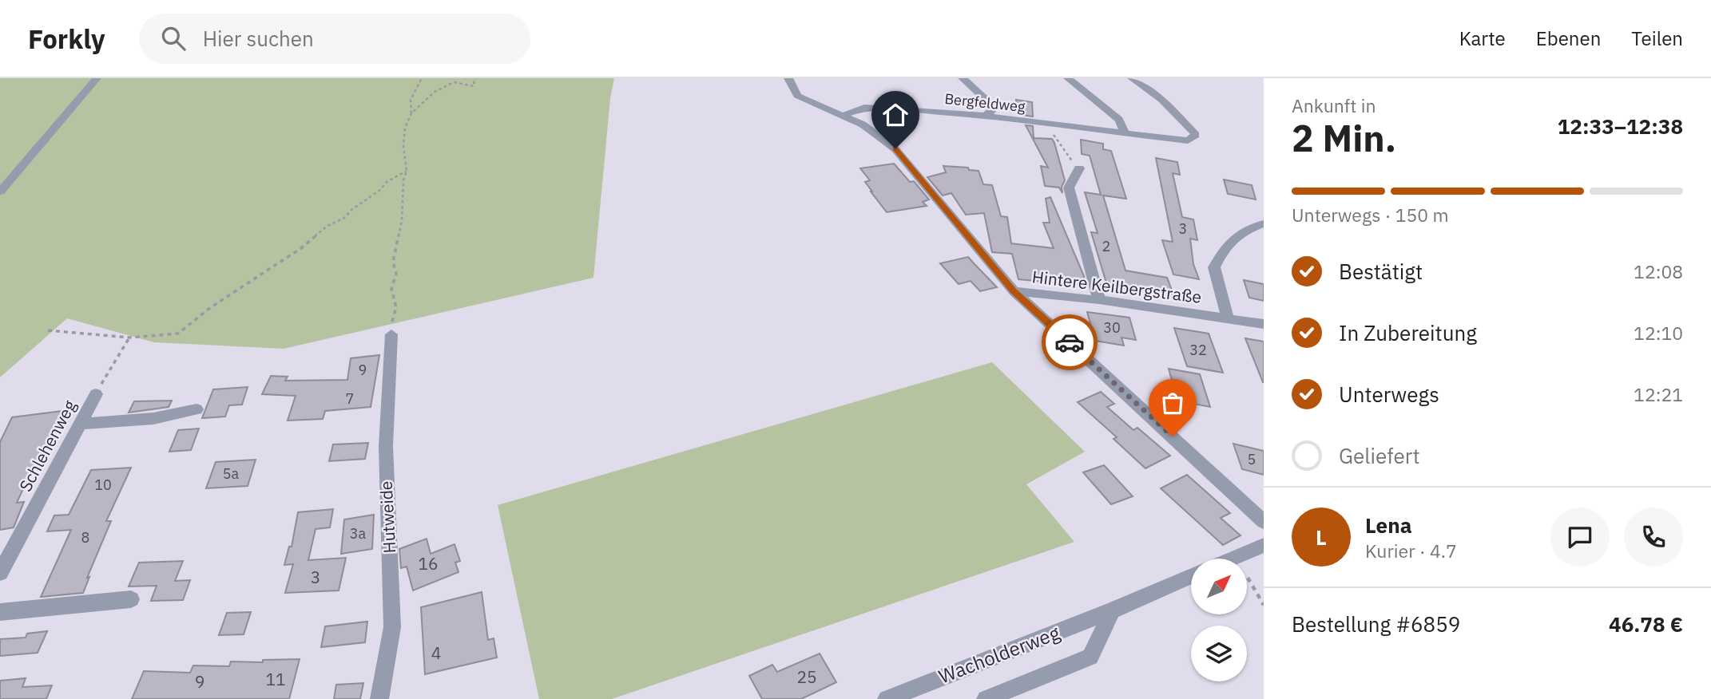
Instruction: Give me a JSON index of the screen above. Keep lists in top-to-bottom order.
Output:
{
  "streets": {
    "street": [
      "Bergfeldweg",
      "Hintere Keilbergstraße",
      "Schlehenweg",
      "Hutweide",
      "Wacholderweg"
    ]
  },
  "crossings": [
    ["Bergfeldweg", "Hintere Keilbergstraße"]
  ],
  "house_numbers": [
    "3",
    "2",
    "30",
    "32",
    "9",
    "7",
    "5",
    "5a",
    "10",
    "3a",
    "8",
    "16",
    "3",
    "4",
    "25",
    "11",
    "9"
  ],
  "north": "top right",
  "page": {
    "header": "Forkly",
    "search": "Hier suchen",
    "nav": ["Karte", "Ebenen", "Teilen"],
    "heading": ["2 Min.", "Ankunft in", "12:33–12:38"],
    "panel": [
      "Lena",
      "Kurier · 4.7",
      "Bestellung #6859",
      "46.78 €"
    ],
    "bar": "Unterwegs · 150 m",
    "list": [
      ["Bestätigt", "12:08"],
      ["In Zubereitung", "12:10"],
      ["Unterwegs", "12:21"],
      "Geliefert"
    ],
    "round": "L"
  }
}
